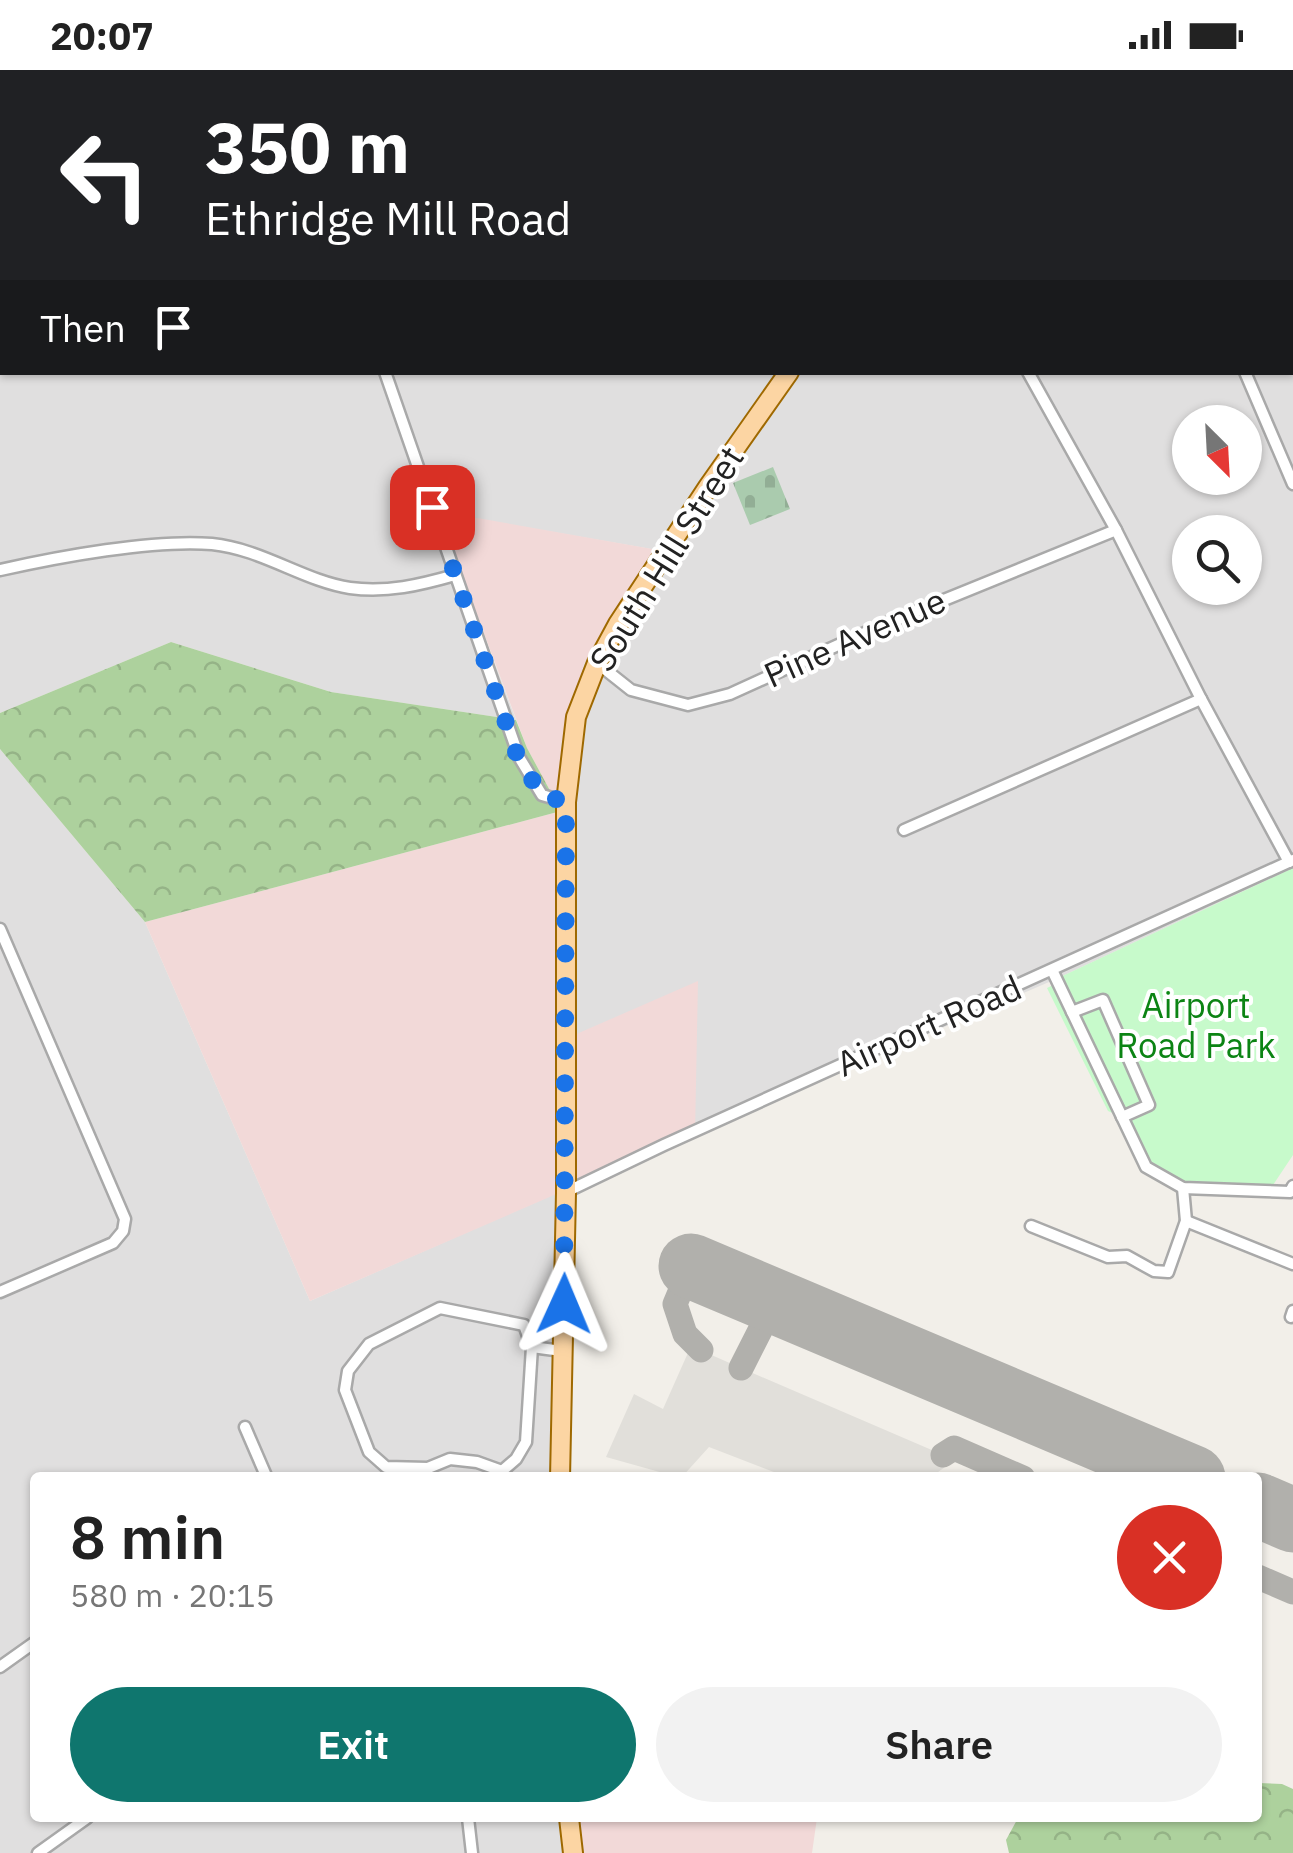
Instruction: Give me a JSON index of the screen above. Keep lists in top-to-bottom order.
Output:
{
  "streets": {
    "main road": ["South Hill Street"],
    "street": ["Pine Avenue", "Airport Road"]
  },
  "crossings": [
    ["South Hill Street", "Pine Avenue"],
    ["South Hill Street", "Airport Road"]
  ],
  "parks": ["Airport Road Park"],
  "north": "bottom right",
  "page": {
    "status": "20:07",
    "turn": ["350 m", "Ethridge Mill Road"],
    "then": "Then",
    "heading": ["8 min", "580 m · 20:15"],
    "buttons": ["Exit", "Share"]
  }
}
